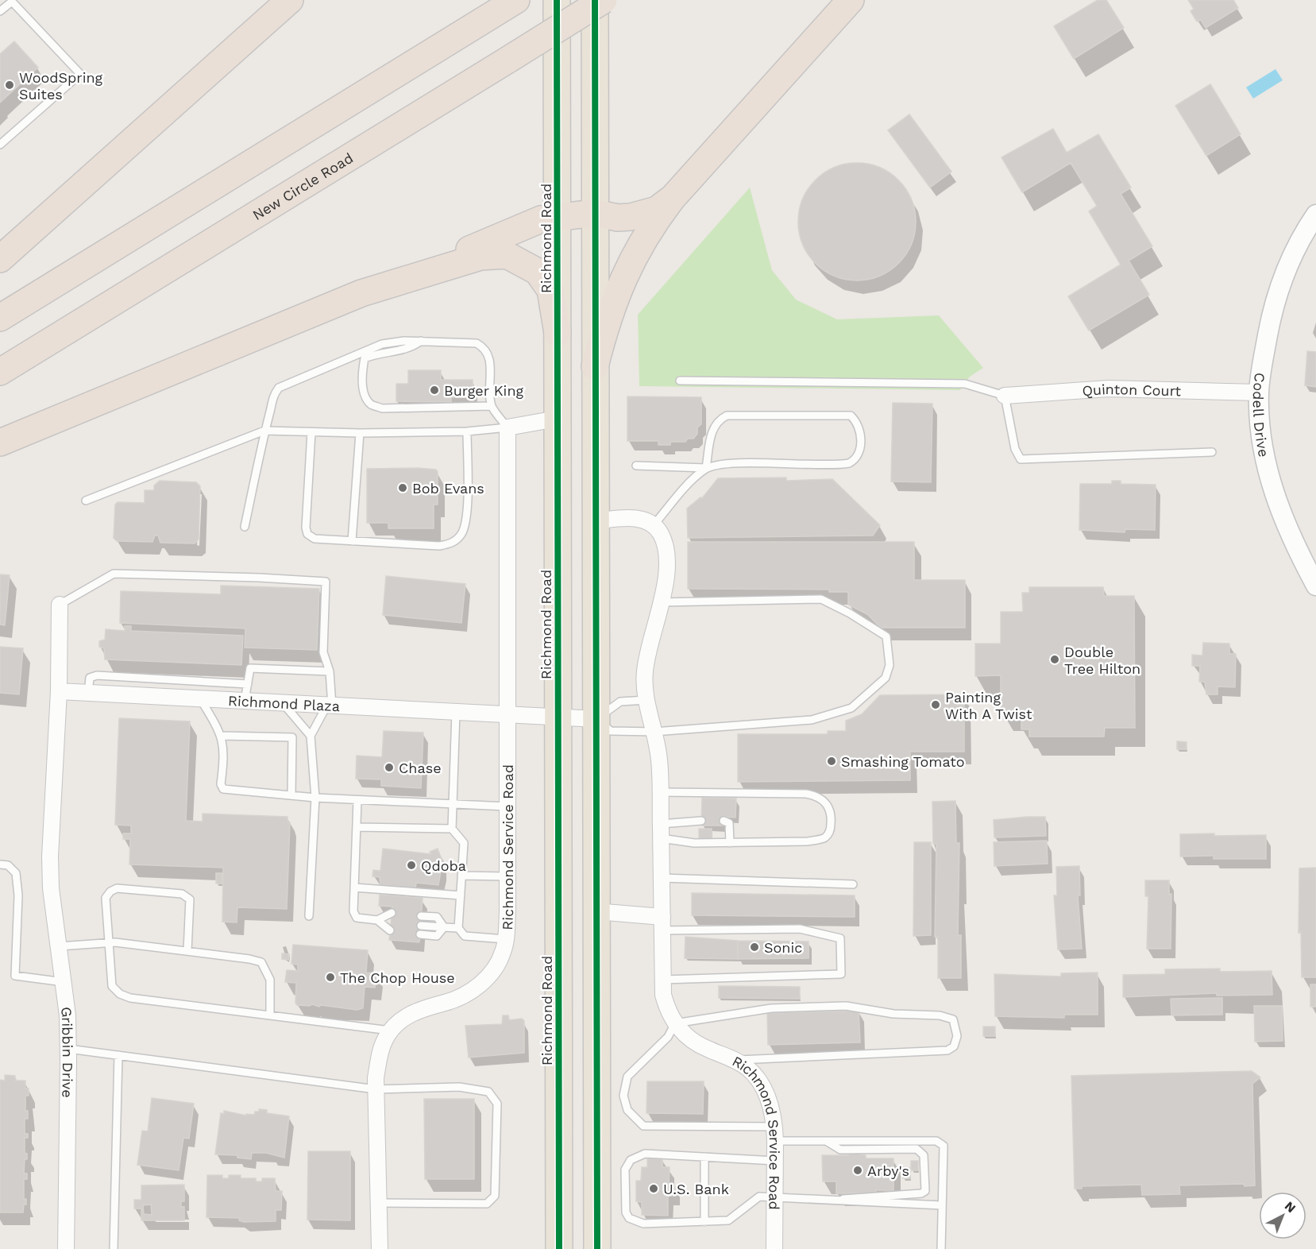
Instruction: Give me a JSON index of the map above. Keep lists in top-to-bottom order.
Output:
{
  "streets": {
    "highway": ["New Circle Road", "Richmond Road"],
    "street": [
      "Quinton Court",
      "Codell Drive",
      "Richmond Plaza",
      "Richmond Service Road",
      "Gribbin Drive"
    ]
  },
  "crossings": [
    ["Richmond Road", "Richmond Plaza"],
    ["Quinton Court", "Codell Drive"],
    ["Richmond Plaza", "Richmond Service Road"],
    ["Richmond Plaza", "Gribbin Drive"]
  ],
  "places": [
    "WoodSpring Suites",
    "Burger King",
    "Bob Evans",
    "Double Tree Hilton",
    "Painting With A Twist",
    "Smashing Tomato",
    "Chase",
    "Qdoba",
    "Sonic",
    "The Chop House",
    "Arby's",
    "U.S. Bank"
  ],
  "north": "top right"
}
